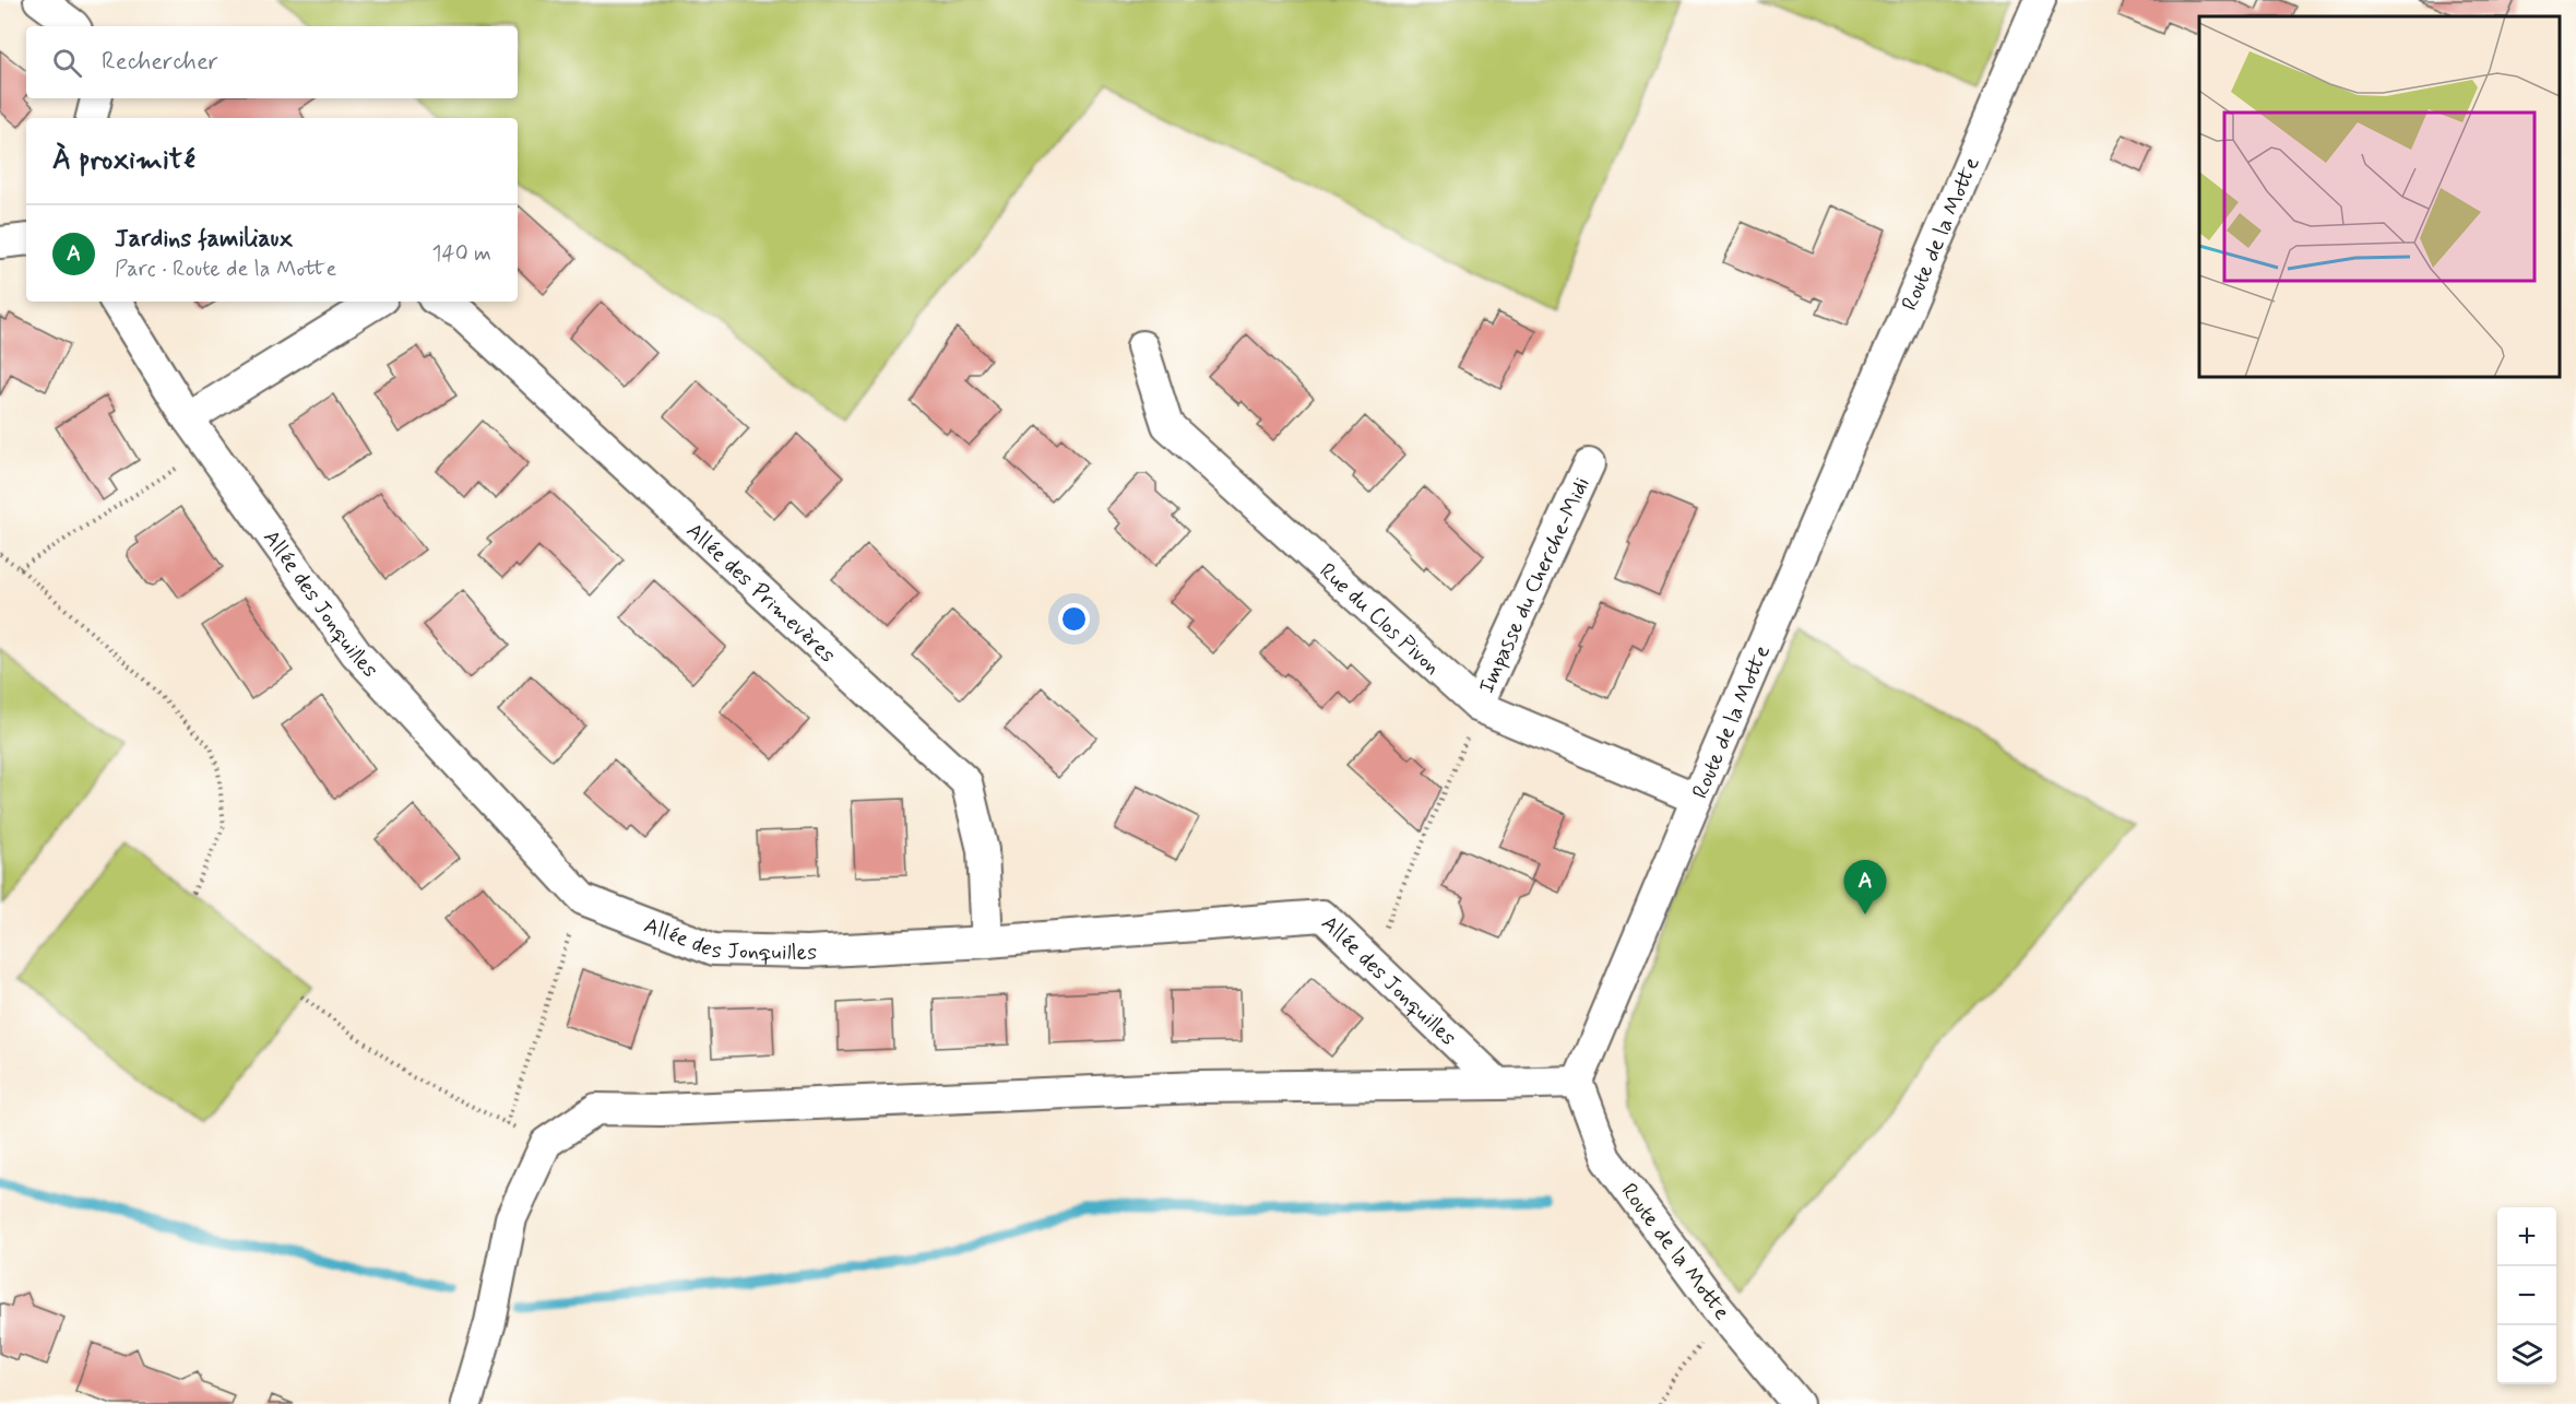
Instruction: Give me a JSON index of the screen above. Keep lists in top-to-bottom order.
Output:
{
  "streets": {
    "street": [
      "Route de la Motte",
      "Impasse du Cherche-Midi",
      "Allée des Primevères",
      "Allée des Jonquilles",
      "Rue du Clos Pivon"
    ]
  },
  "crossings": [
    ["Route de la Motte", "Rue du Clos Pivon"],
    ["Impasse du Cherche-Midi", "Rue du Clos Pivon"],
    ["Allée des Primevères", "Allée des Jonquilles"]
  ],
  "page": {
    "search": "Rechercher",
    "heading": "À proximité",
    "list": [
      {
        "mark": "A",
        "name": "Jardins familiaux",
        "note": "Parc · Route de la Motte",
        "value": "140 m"
      }
    ],
    "pins": "A",
    "map_buttons": ["+", "−"]
  }
}
